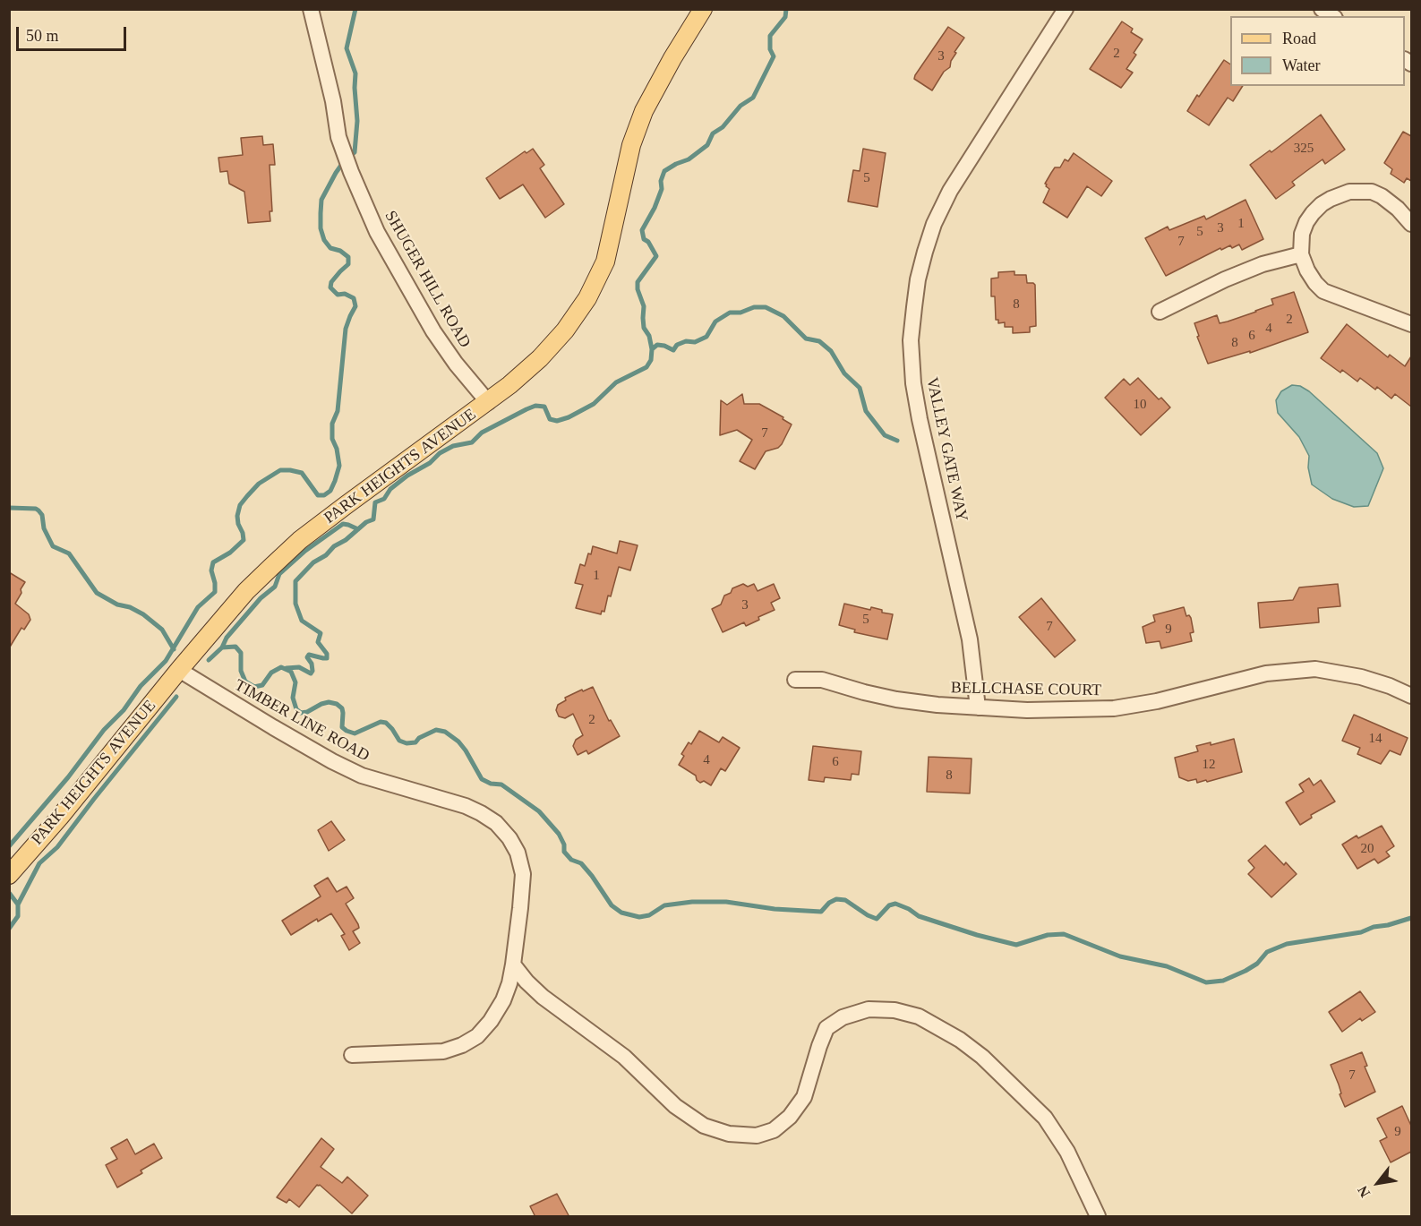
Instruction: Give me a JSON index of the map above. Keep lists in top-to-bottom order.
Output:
{
  "streets": {
    "main road": ["PARK HEIGHTS AVENUE"],
    "street": [
      "SHUGER HILL ROAD",
      "VALLEY GATE WAY",
      "BELLCHASE COURT",
      "TIMBER LINE ROAD"
    ]
  },
  "crossings": [
    ["SHUGER HILL ROAD", "PARK HEIGHTS AVENUE"],
    ["VALLEY GATE WAY", "BELLCHASE COURT"],
    ["PARK HEIGHTS AVENUE", "TIMBER LINE ROAD"]
  ],
  "house_numbers": [
    "2",
    "3",
    "325",
    "5",
    "1",
    "3",
    "5",
    "7",
    "8",
    "2",
    "4",
    "6",
    "8",
    "10",
    "7",
    "1",
    "3",
    "5",
    "7",
    "9",
    "2",
    "14",
    "4",
    "6",
    "12",
    "8",
    "20",
    "7",
    "9"
  ],
  "legend": ["Road", "Water"],
  "scale_bar": "50 m",
  "north": "bottom left"
}
